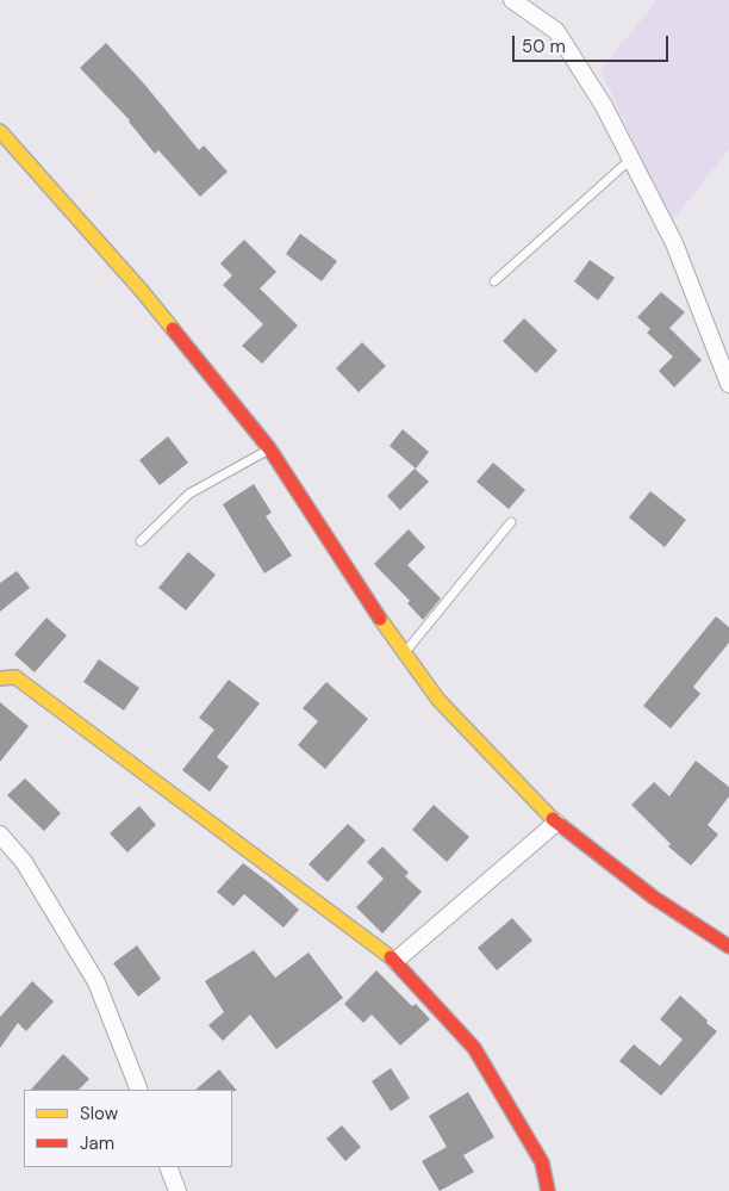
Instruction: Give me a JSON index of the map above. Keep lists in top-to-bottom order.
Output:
{
  "legend": ["Slow", "Jam"],
  "scale_bar": "50 m"
}
